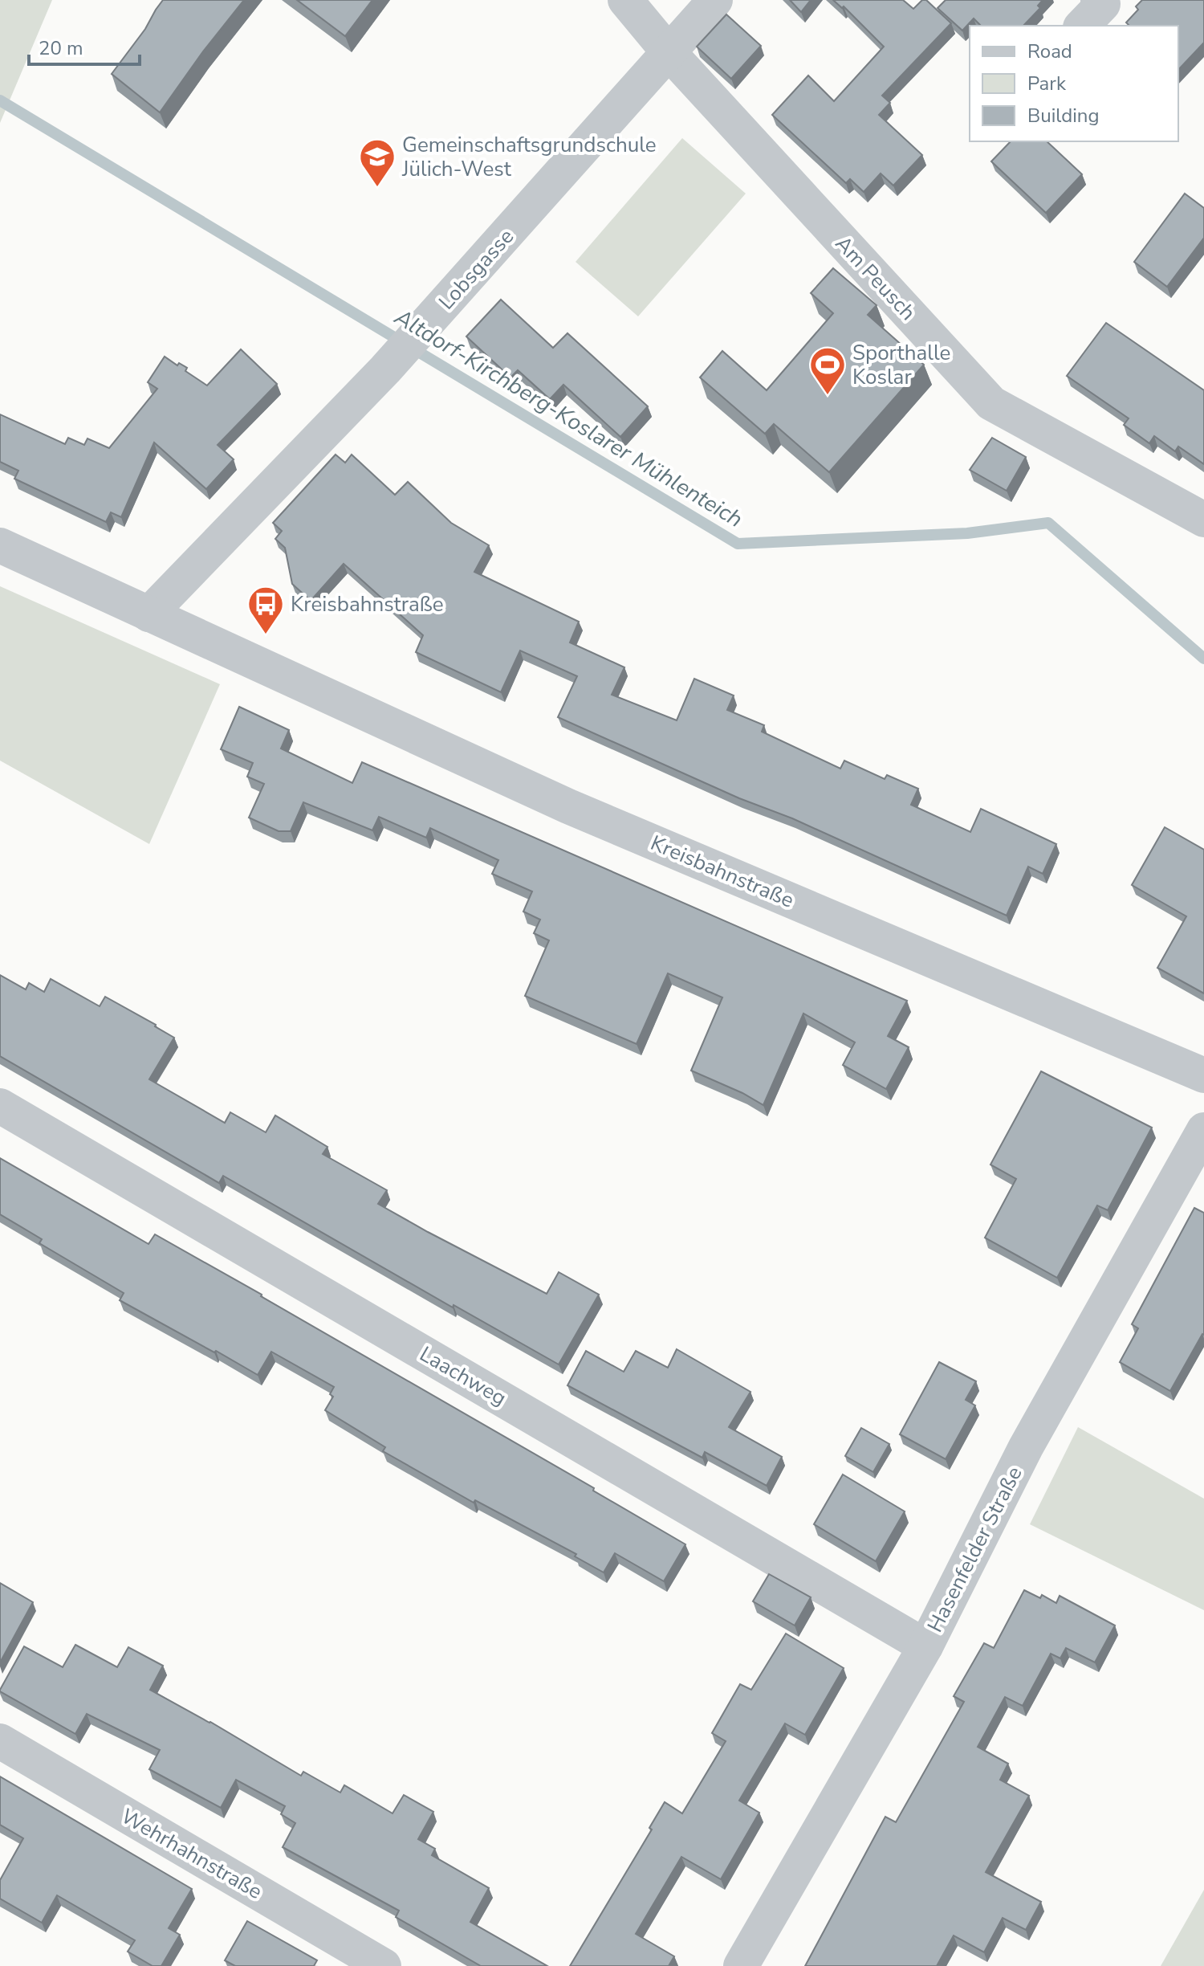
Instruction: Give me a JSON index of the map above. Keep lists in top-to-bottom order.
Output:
{
  "streets": {
    "street": [
      "Lobsgasse",
      "Am Peusch",
      "Kreisbahnstraße",
      "Laachweg",
      "Hasenfelder Straße",
      "Wehrhahnstraße"
    ]
  },
  "crossings": [
    ["Lobsgasse", "Am Peusch"],
    ["Lobsgasse", "Kreisbahnstraße"],
    ["Laachweg", "Hasenfelder Straße"]
  ],
  "water": ["Altdorf-Kirchberg-Koslarer Mühlenteich"],
  "places": {
    "school or university": ["Gemeinschaftsgrundschule Jülich-West"],
    "sports": ["Sporthalle Koslar"],
    "bus stop": ["Kreisbahnstraße"]
  },
  "legend": ["Road", "Park", "Building"],
  "scale_bar": "20 m"
}
